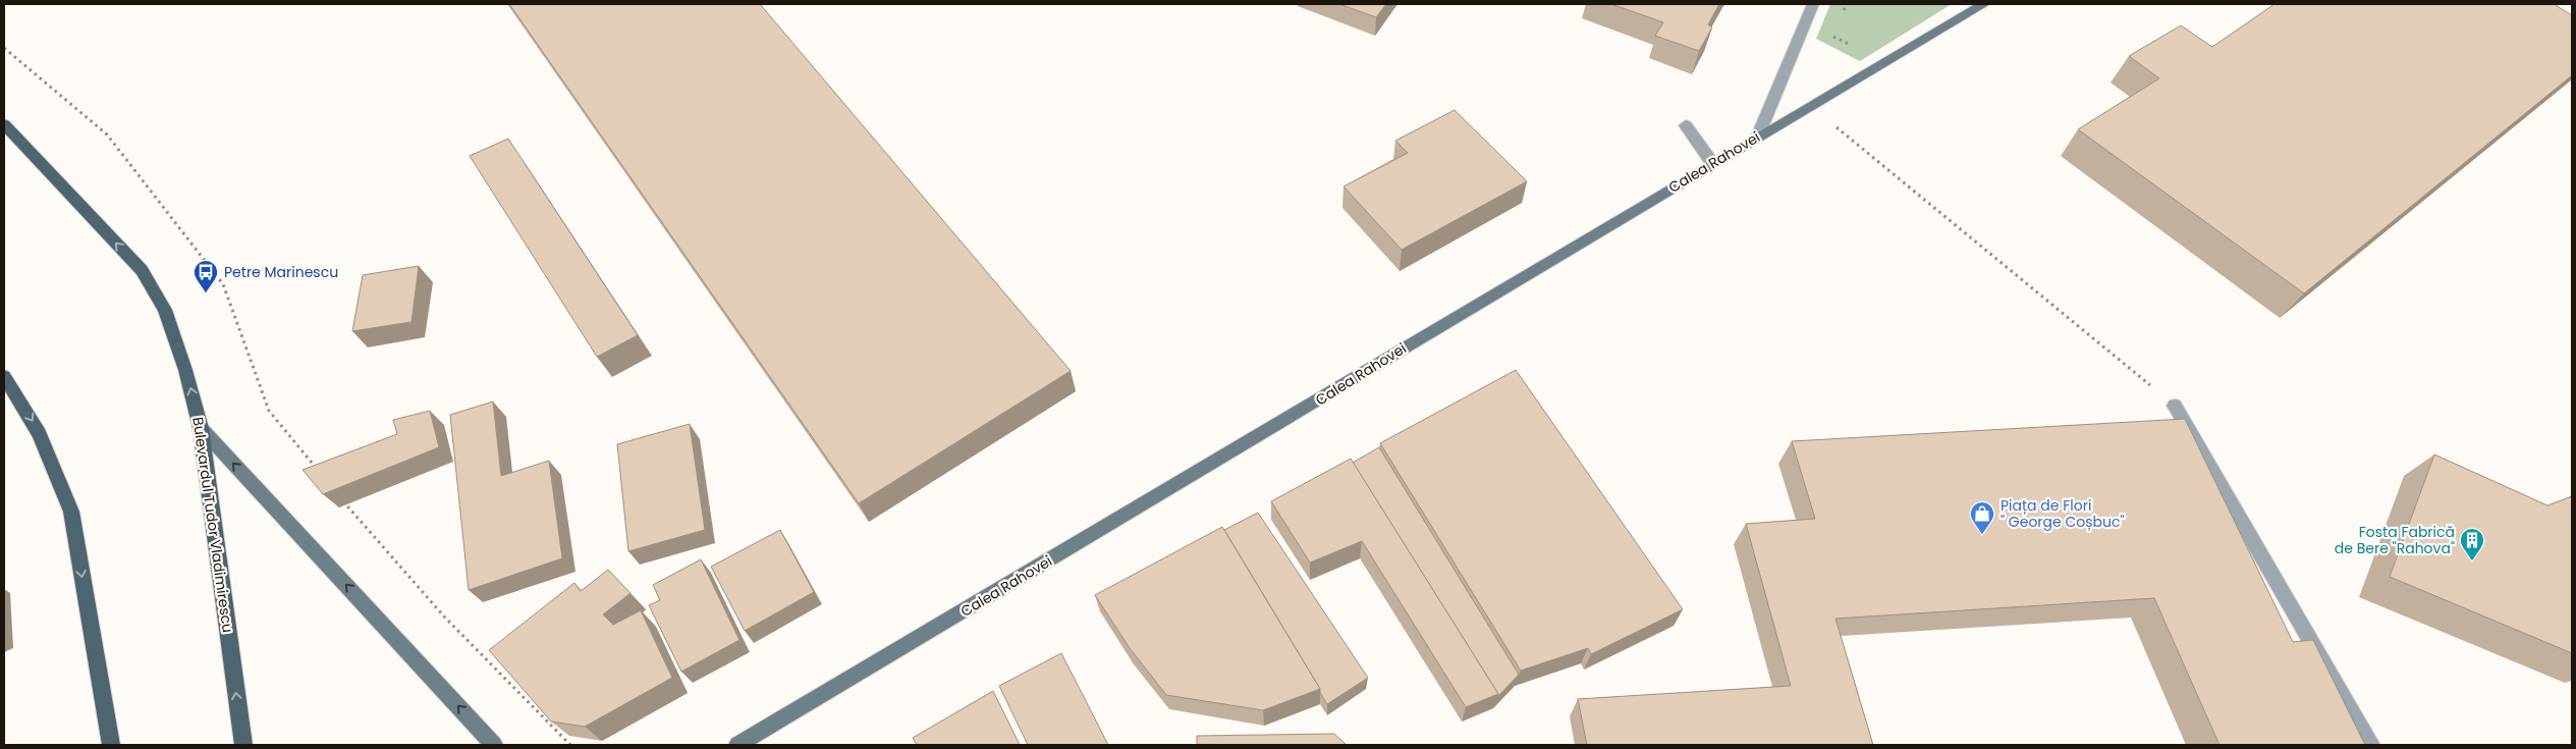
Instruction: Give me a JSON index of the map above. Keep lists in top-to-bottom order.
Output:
{
  "streets": {
    "main road": ["Bulevardul Tudor Vladimirescu"],
    "street": ["Calea Rahovei"]
  },
  "one_way": ["Bulevardul Tudor Vladimirescu"],
  "places": {
    "bus stop": ["Petre Marinescu"],
    "shop": ["Piața de Flori \" George Coșbuc\""],
    "building": ["Fosta Fabrică de Bere \"Rahova\""]
  }
}
